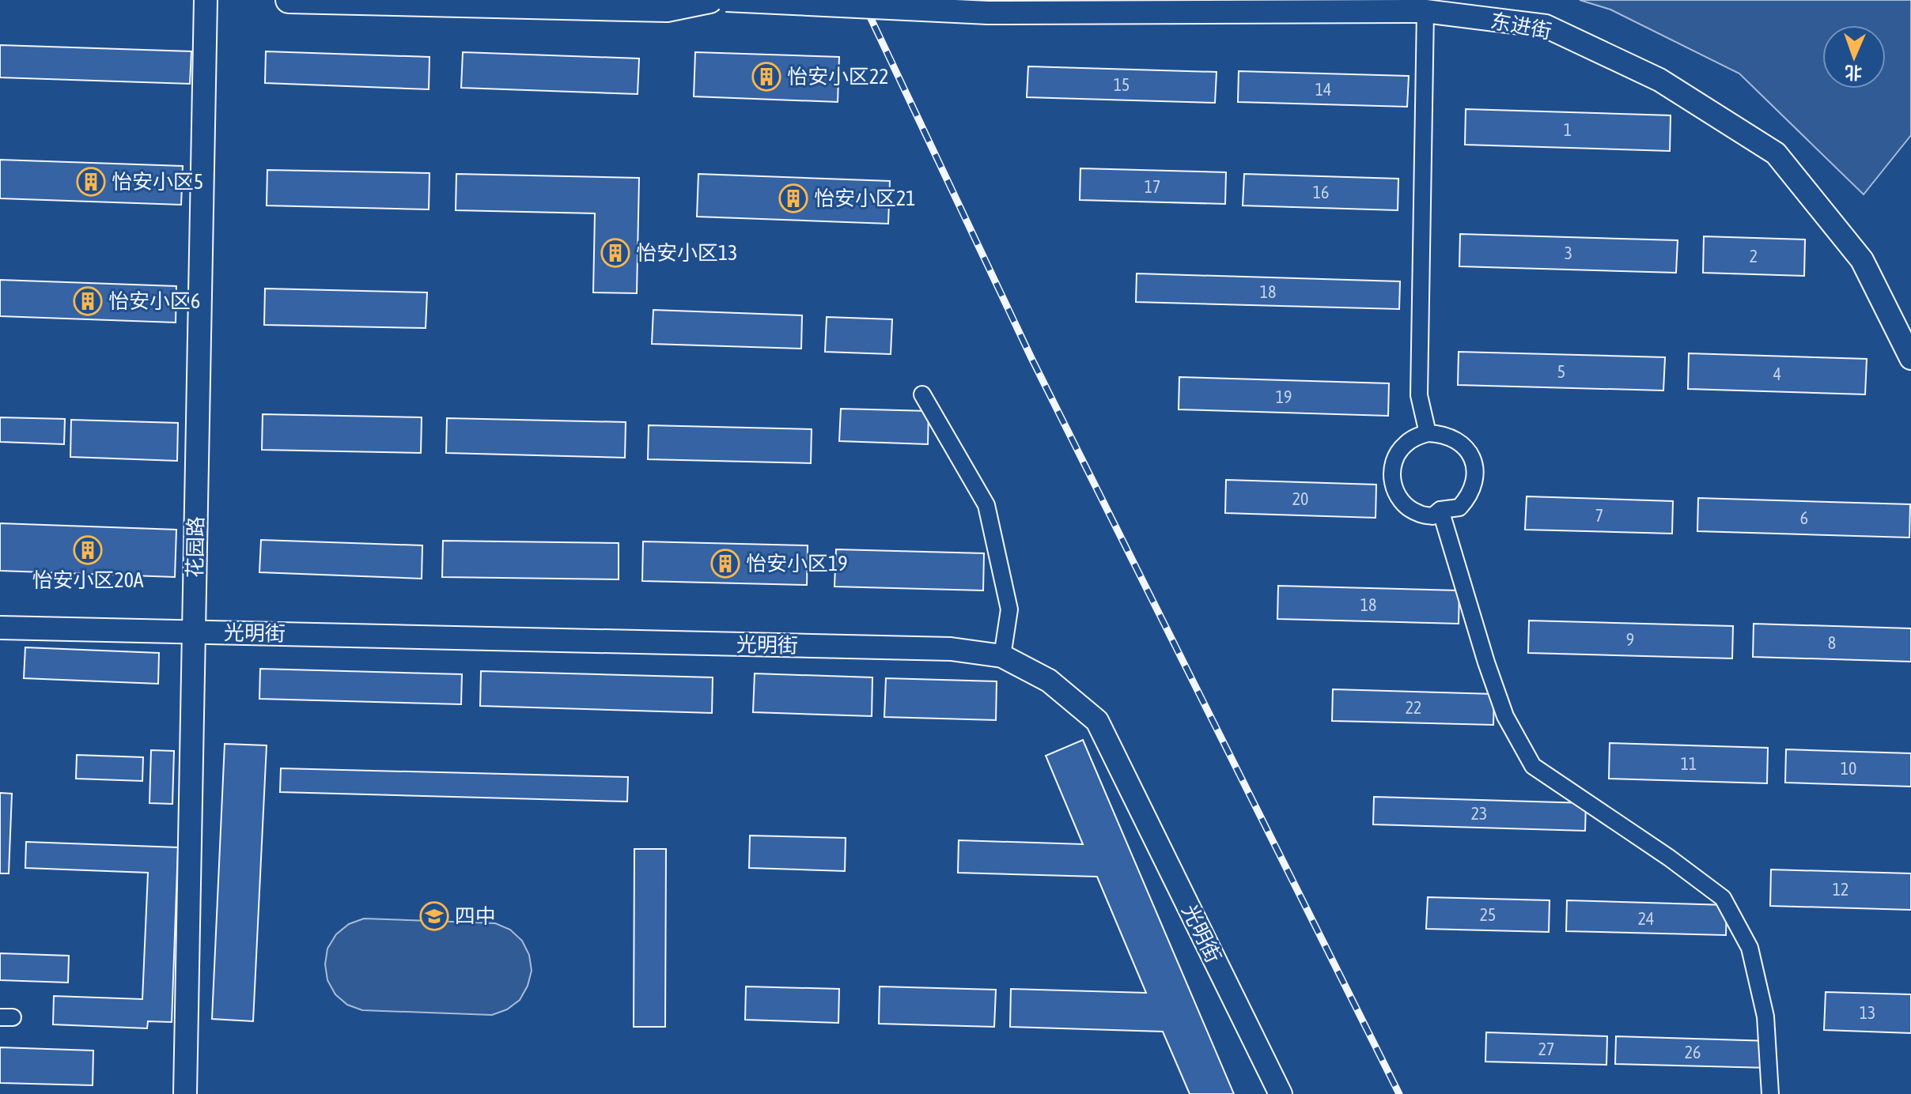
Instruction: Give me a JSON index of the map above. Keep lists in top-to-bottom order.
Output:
{
  "streets": {
    "main road": ["东进街", "花园路", "光明街"]
  },
  "crossings": [
    ["花园路", "光明街"]
  ],
  "places": {
    "building": [
      "怡安小区22",
      "怡安小区5",
      "怡安小区21",
      "怡安小区13",
      "怡安小区6",
      "怡安小区20A",
      "怡安小区19"
    ],
    "school or university": ["四中"]
  },
  "house_numbers": [
    "15",
    "14",
    "1",
    "17",
    "16",
    "3",
    "2",
    "18",
    "5",
    "4",
    "19",
    "20",
    "7",
    "6",
    "18",
    "9",
    "8",
    "22",
    "11",
    "10",
    "23",
    "12",
    "25",
    "24",
    "13",
    "27",
    "26"
  ],
  "north": "bottom"
}
